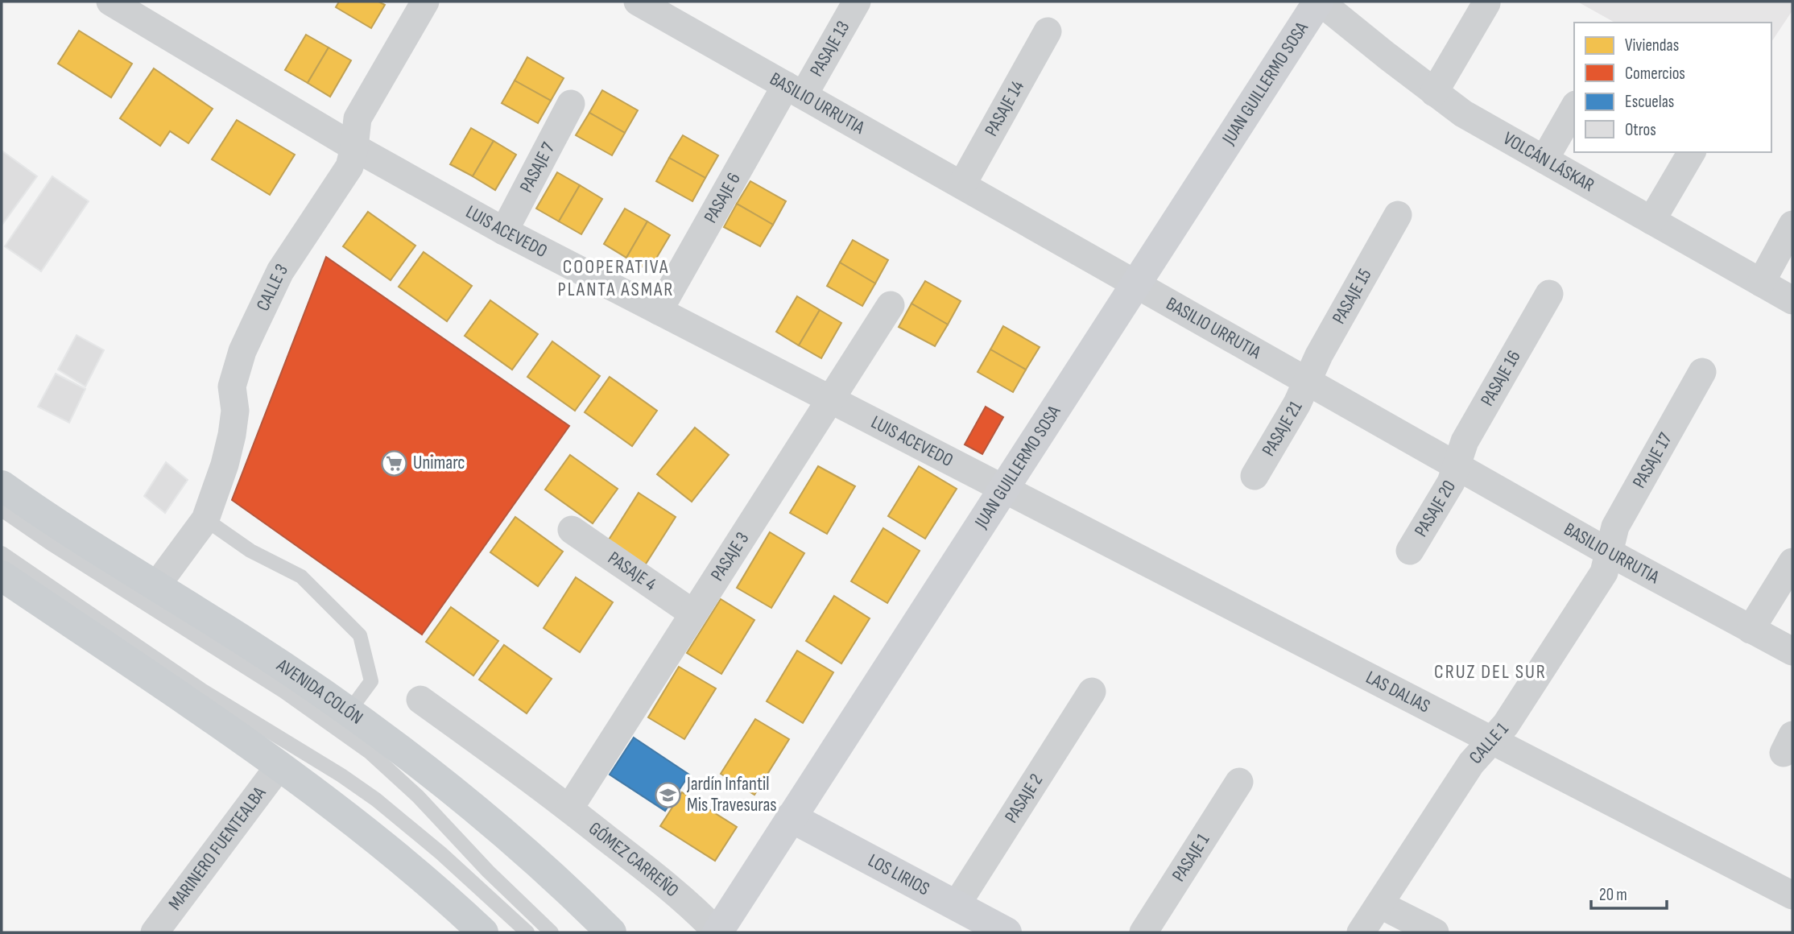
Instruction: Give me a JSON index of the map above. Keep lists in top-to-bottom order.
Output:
{
  "streets": {
    "main road": ["AVENIDA COLÓN"],
    "street": [
      "PASAJE 13",
      "JUAN GUILLERMO SOSA",
      "BASILIO URRUTIA",
      "PASAJE 14",
      "VOLCÁN LÁSKAR",
      "PASAJE 7",
      "PASAJE 6",
      "LUIS ACEVEDO",
      "CALLE 3",
      "PASAJE 15",
      "PASAJE 16",
      "PASAJE 21",
      "PASAJE 17",
      "PASAJE 20",
      "PASAJE 3",
      "PASAJE 4",
      "LAS DALIAS",
      "CALLE 1",
      "PASAJE 2",
      "MARINERO FUENTEALBA",
      "PASAJE 1",
      "GÓMEZ CARREÑO",
      "LOS LIRIOS"
    ]
  },
  "crossings": [
    ["PASAJE 13", "BASILIO URRUTIA"],
    ["PASAJE 13", "PASAJE 6"],
    ["JUAN GUILLERMO SOSA", "BASILIO URRUTIA"],
    ["JUAN GUILLERMO SOSA", "VOLCÁN LÁSKAR"],
    ["JUAN GUILLERMO SOSA", "LUIS ACEVEDO"],
    ["JUAN GUILLERMO SOSA", "LAS DALIAS"],
    ["JUAN GUILLERMO SOSA", "GÓMEZ CARREÑO"],
    ["JUAN GUILLERMO SOSA", "LOS LIRIOS"],
    ["BASILIO URRUTIA", "PASAJE 14"],
    ["BASILIO URRUTIA", "PASAJE 6"],
    ["BASILIO URRUTIA", "PASAJE 15"],
    ["BASILIO URRUTIA", "PASAJE 16"],
    ["BASILIO URRUTIA", "PASAJE 21"],
    ["BASILIO URRUTIA", "PASAJE 17"],
    ["BASILIO URRUTIA", "PASAJE 20"],
    ["BASILIO URRUTIA", "CALLE 1"],
    ["PASAJE 7", "LUIS ACEVEDO"],
    ["PASAJE 6", "LUIS ACEVEDO"],
    ["LUIS ACEVEDO", "CALLE 3"],
    ["LUIS ACEVEDO", "PASAJE 3"],
    ["LUIS ACEVEDO", "LAS DALIAS"],
    ["CALLE 3", "AVENIDA COLÓN"],
    ["PASAJE 15", "PASAJE 21"],
    ["PASAJE 16", "PASAJE 20"],
    ["PASAJE 17", "CALLE 1"],
    ["PASAJE 3", "PASAJE 4"],
    ["PASAJE 3", "GÓMEZ CARREÑO"],
    ["LAS DALIAS", "CALLE 1"],
    ["PASAJE 2", "LOS LIRIOS"]
  ],
  "districts": ["COOPERATIVA PLANTA ASMAR", "CRUZ DEL SUR"],
  "places": {
    "supermarket": ["Unimarc"],
    "school or university": ["Jardín Infantil Mis Travesuras"]
  },
  "legend": [
    "Viviendas",
    "Comercios",
    "Escuelas",
    "Otros"
  ],
  "scale_bar": "20 m"
}
